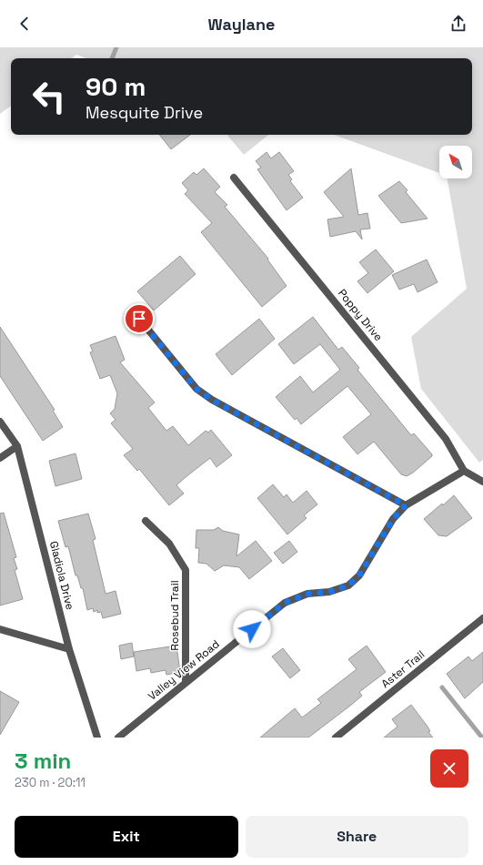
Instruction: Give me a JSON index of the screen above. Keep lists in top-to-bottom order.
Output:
{
  "streets": {
    "street": [
      "Poppy Drive",
      "Gladiola Drive",
      "Rosebud Trail",
      "Aster Trail",
      "Valley View Road"
    ]
  },
  "crossings": [
    ["Poppy Drive", "Valley View Road"],
    ["Rosebud Trail", "Valley View Road"]
  ],
  "north": "top left",
  "page": {
    "header": "Waylane",
    "turn": ["90 m", "Mesquite Drive"],
    "heading": ["3 min", "230 m · 20:11"],
    "buttons": ["Exit", "Share"]
  }
}
